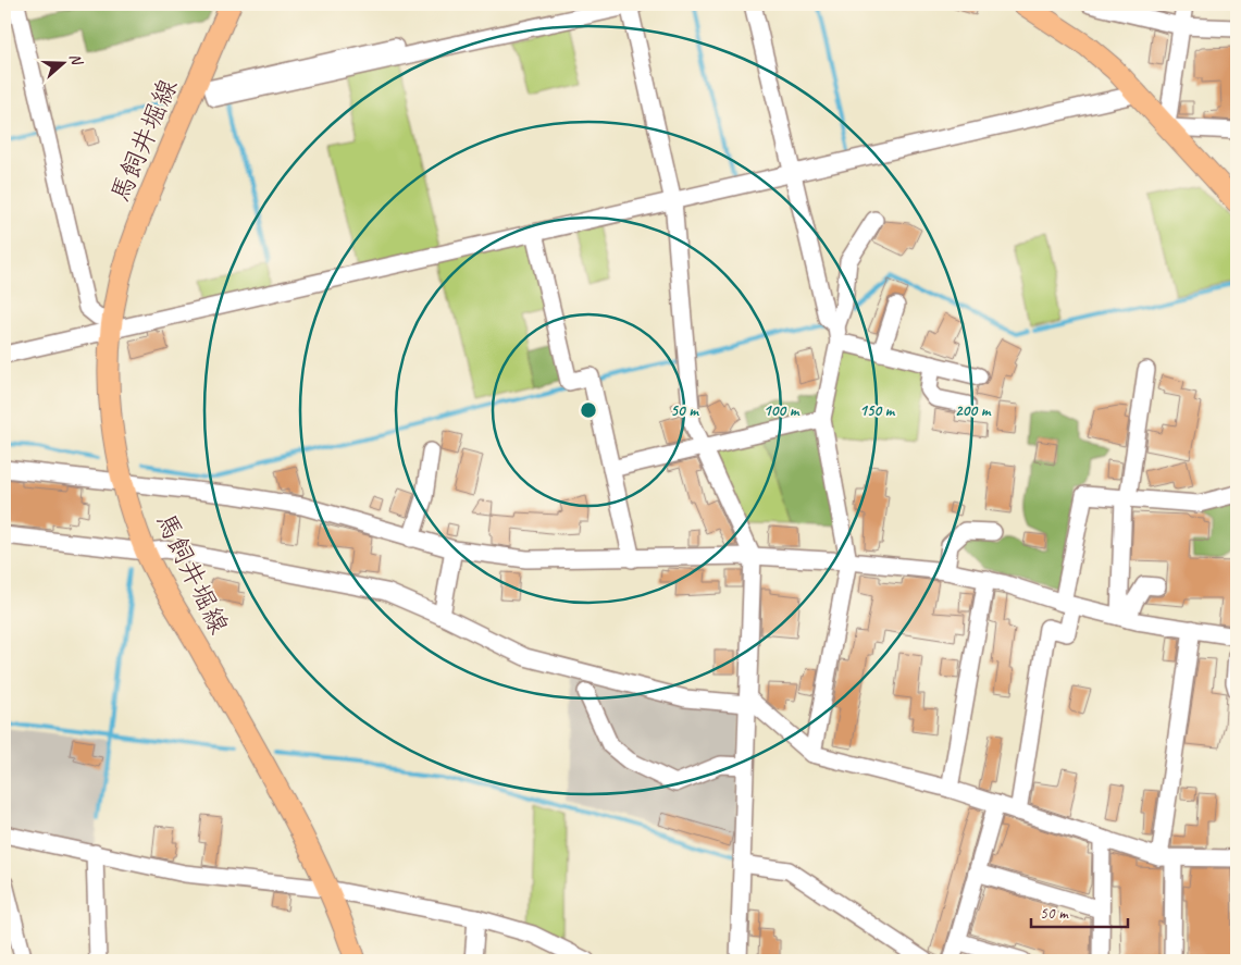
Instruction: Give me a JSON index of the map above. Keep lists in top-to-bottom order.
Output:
{
  "streets": {
    "main road": ["馬飼井堀線"]
  },
  "scale_bar": "50 m",
  "north": "right",
  "rings": [
    "50 m",
    "100 m",
    "150 m",
    "200 m"
  ]
}
